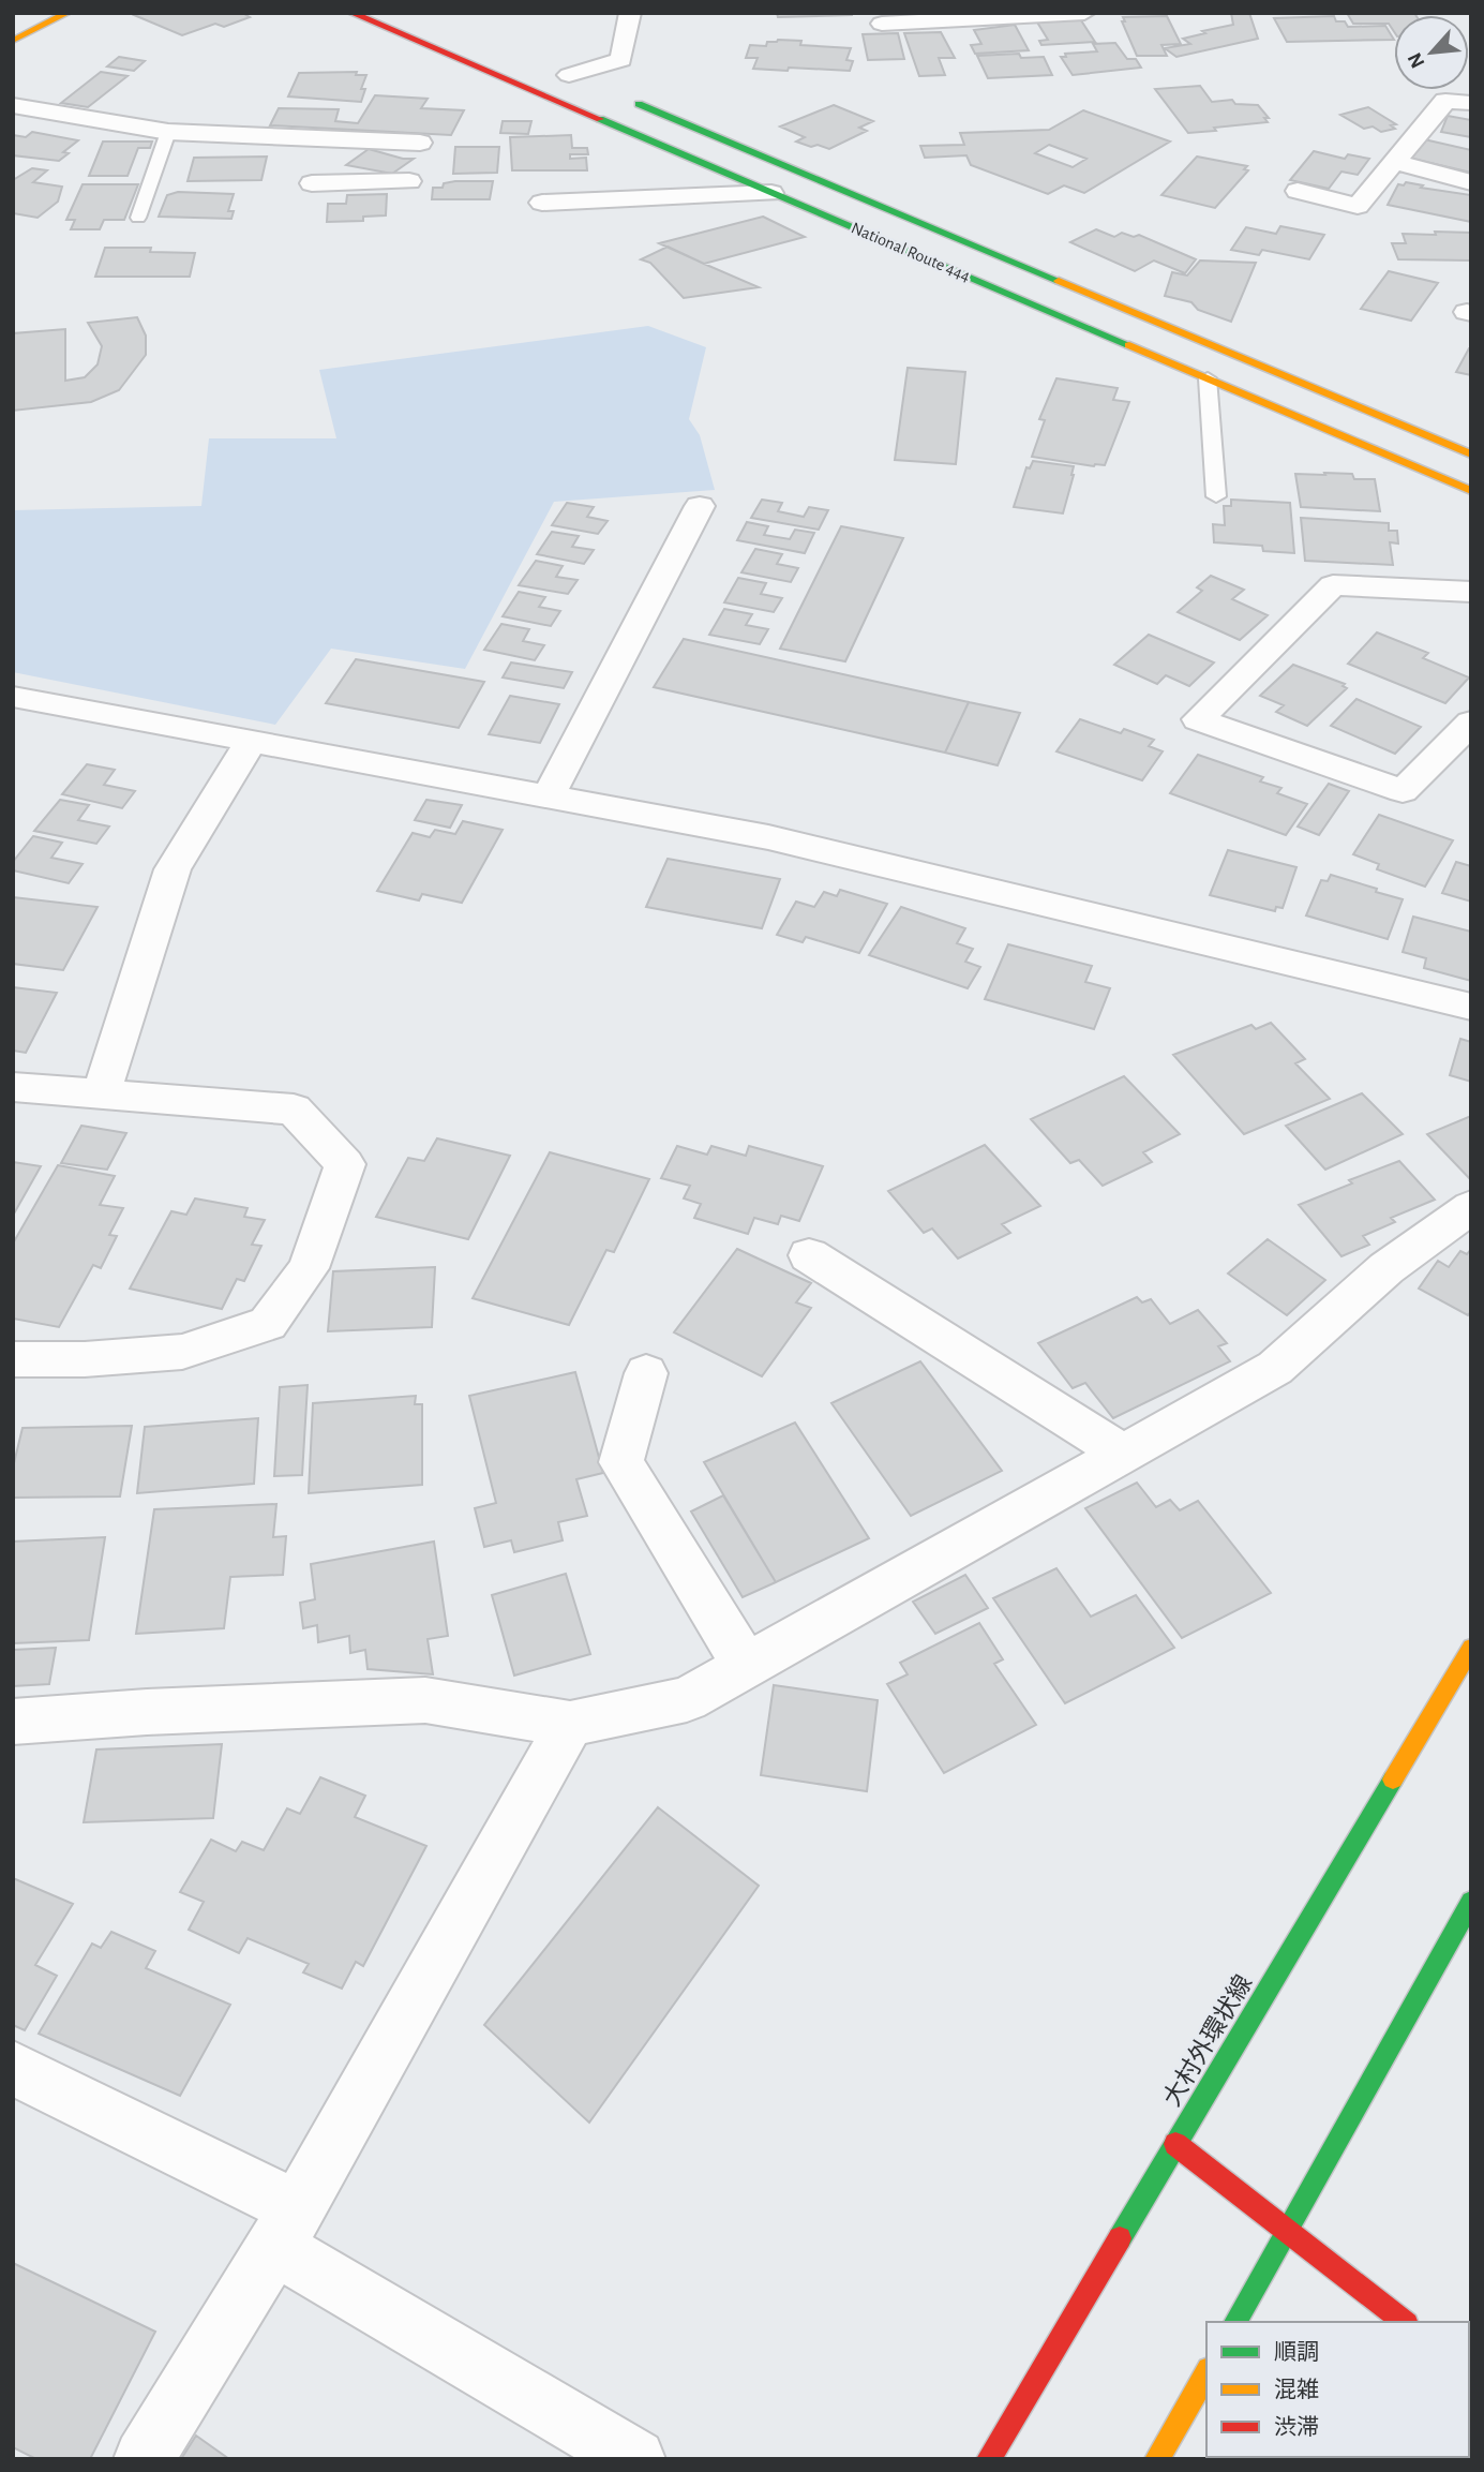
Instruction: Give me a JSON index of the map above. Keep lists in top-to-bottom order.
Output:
{
  "streets": {
    "main road": ["National Route 444", "大村外環状線"]
  },
  "legend": ["順調", "混雑", "渋滞"],
  "north": "bottom left"
}
